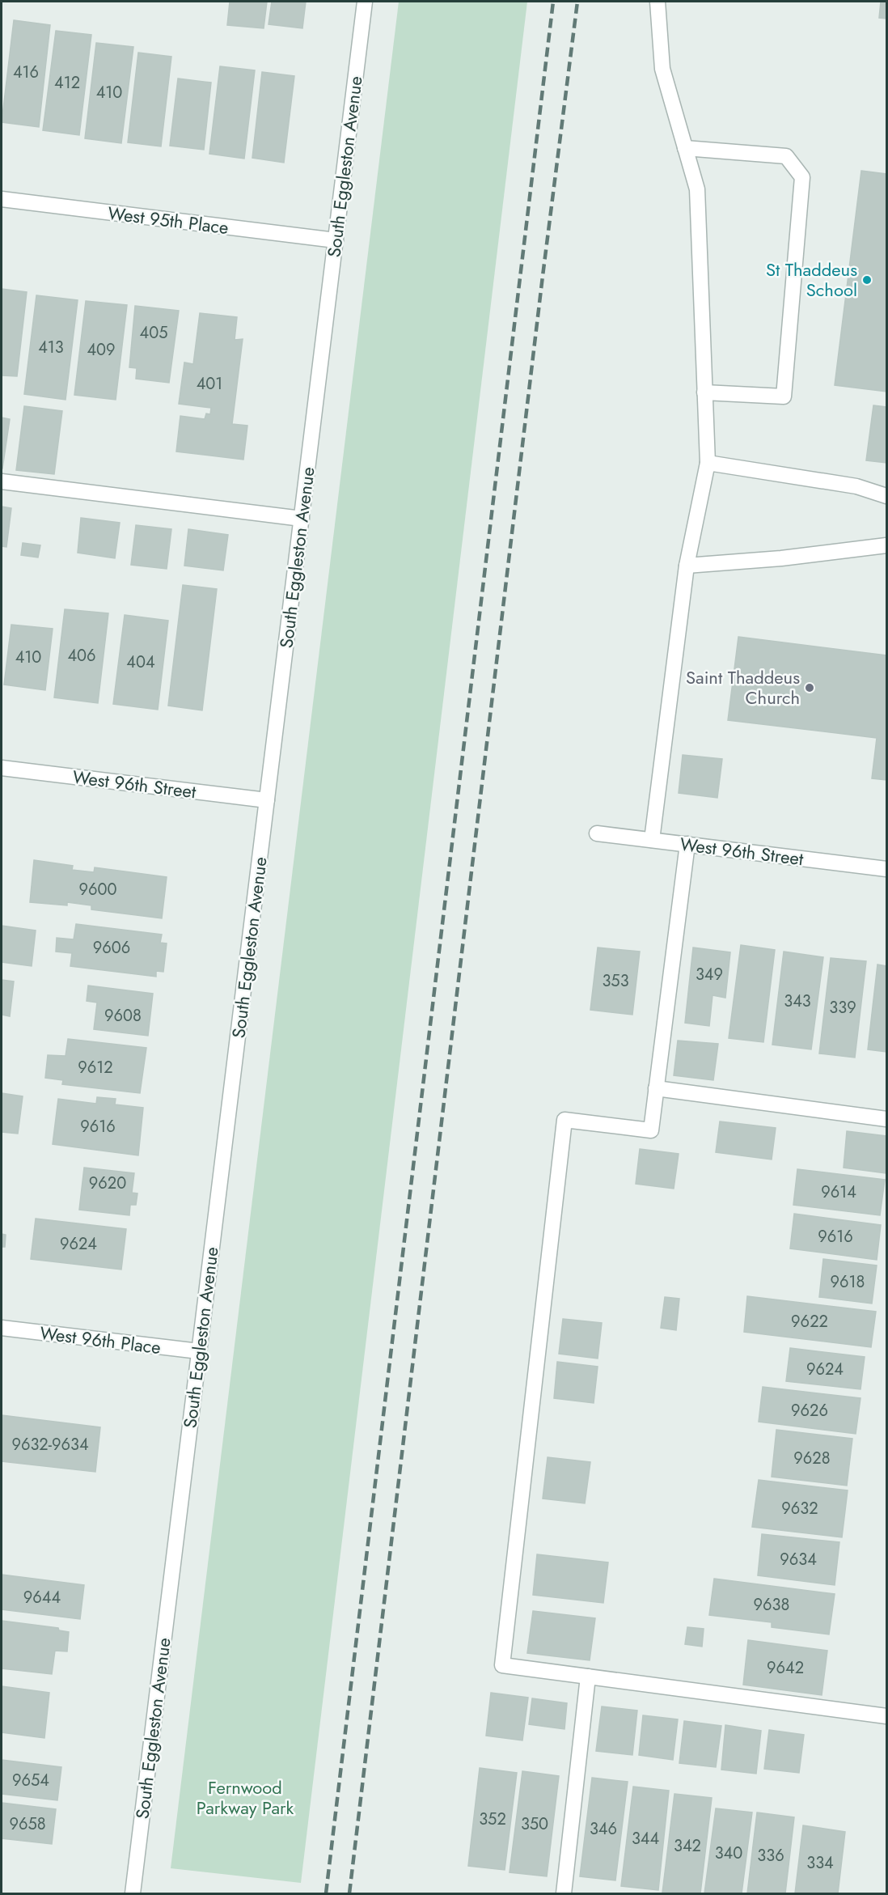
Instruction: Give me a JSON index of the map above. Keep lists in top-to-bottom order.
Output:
{
  "streets": {
    "street": [
      "South Eggleston Avenue",
      "West 95th Place",
      "West 96th Street",
      "West 96th Place"
    ]
  },
  "crossings": [
    ["South Eggleston Avenue", "West 95th Place"],
    ["South Eggleston Avenue", "West 96th Street"],
    ["South Eggleston Avenue", "West 96th Place"]
  ],
  "parks": ["Fernwood Parkway Park"],
  "places": ["St Thaddeus School", "Saint Thaddeus Church"],
  "house_numbers": [
    "416",
    "412",
    "410",
    "405",
    "413",
    "409",
    "401",
    "406",
    "410",
    "404",
    "9600",
    "9606",
    "349",
    "353",
    "343",
    "339",
    "9608",
    "9612",
    "9616",
    "9620",
    "9614",
    "9616",
    "9624",
    "9618",
    "9622",
    "9624",
    "9626",
    "9632-9634",
    "9628",
    "9632",
    "9634",
    "9644",
    "9638",
    "9642",
    "9654",
    "352",
    "9658",
    "350",
    "346",
    "344",
    "342",
    "340",
    "336",
    "334"
  ]
}
